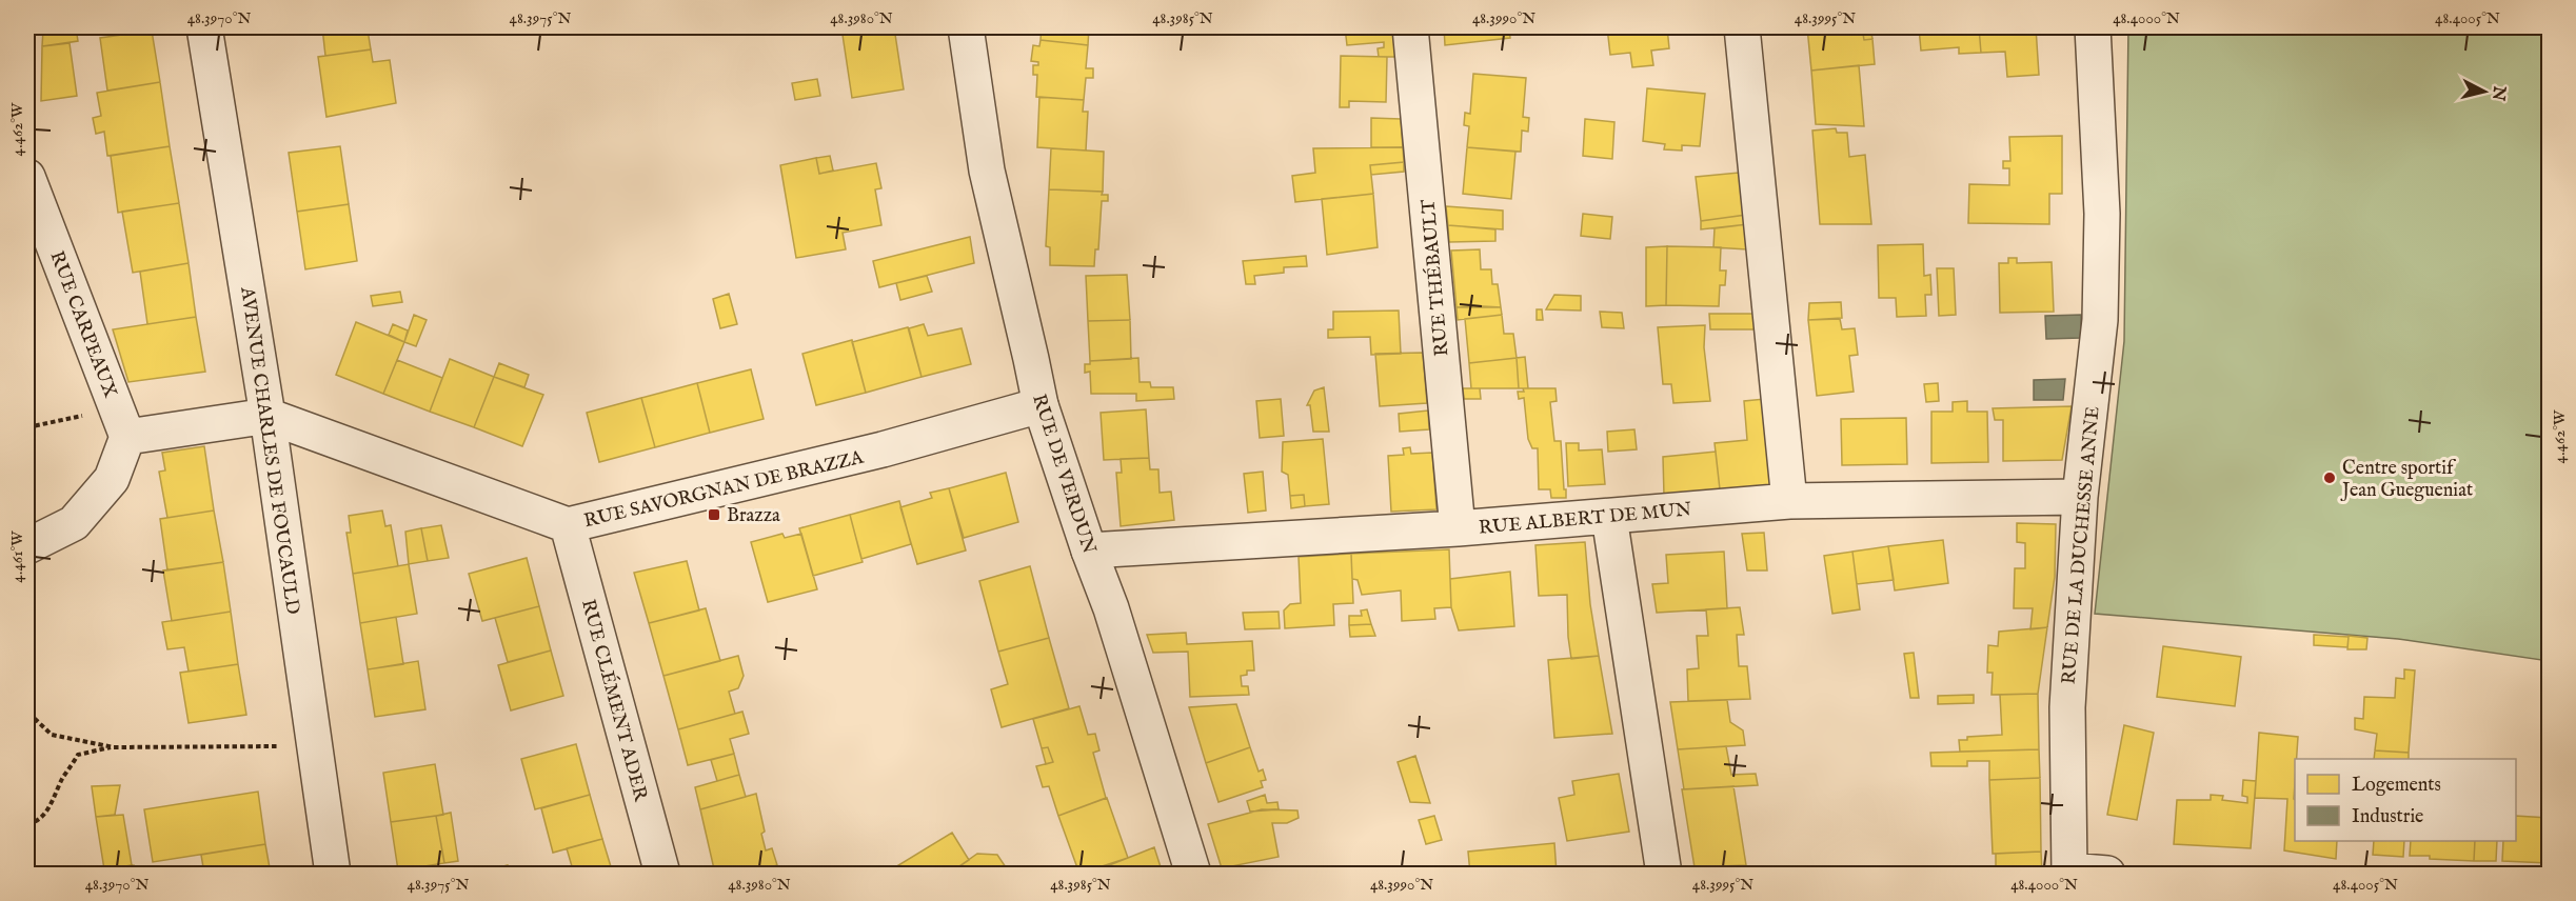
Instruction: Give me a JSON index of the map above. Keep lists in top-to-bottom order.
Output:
{
  "streets": {
    "street": [
      "RUE THÉBAULT",
      "RUE CARPEAUX",
      "AVENUE CHARLES DE FOUCAULD",
      "RUE DE VERDUN",
      "RUE SAVORGNAN DE BRAZZA",
      "RUE ALBERT DE MUN",
      "RUE DE LA DUCHESSE ANNE",
      "RUE CLÉMENT ADER"
    ]
  },
  "crossings": [
    ["RUE THÉBAULT", "RUE ALBERT DE MUN"],
    ["AVENUE CHARLES DE FOUCAULD", "RUE SAVORGNAN DE BRAZZA"],
    ["RUE DE VERDUN", "RUE SAVORGNAN DE BRAZZA"],
    ["RUE DE VERDUN", "RUE ALBERT DE MUN"],
    ["RUE SAVORGNAN DE BRAZZA", "RUE CLÉMENT ADER"],
    ["RUE ALBERT DE MUN", "RUE DE LA DUCHESSE ANNE"]
  ],
  "places": {
    "other": ["Centre sportif Jean Guegueniat"],
    "transit": ["Brazza"]
  },
  "legend": ["Logements", "Industrie"],
  "north": "right",
  "coordinates": [
    "48.3970°N",
    "48.3975°N",
    "48.3980°N",
    "48.3985°N",
    "48.3990°N",
    "48.3995°N",
    "48.4000°N",
    "48.4005°N",
    "4.462°W",
    "4.461°W"
  ]
}
